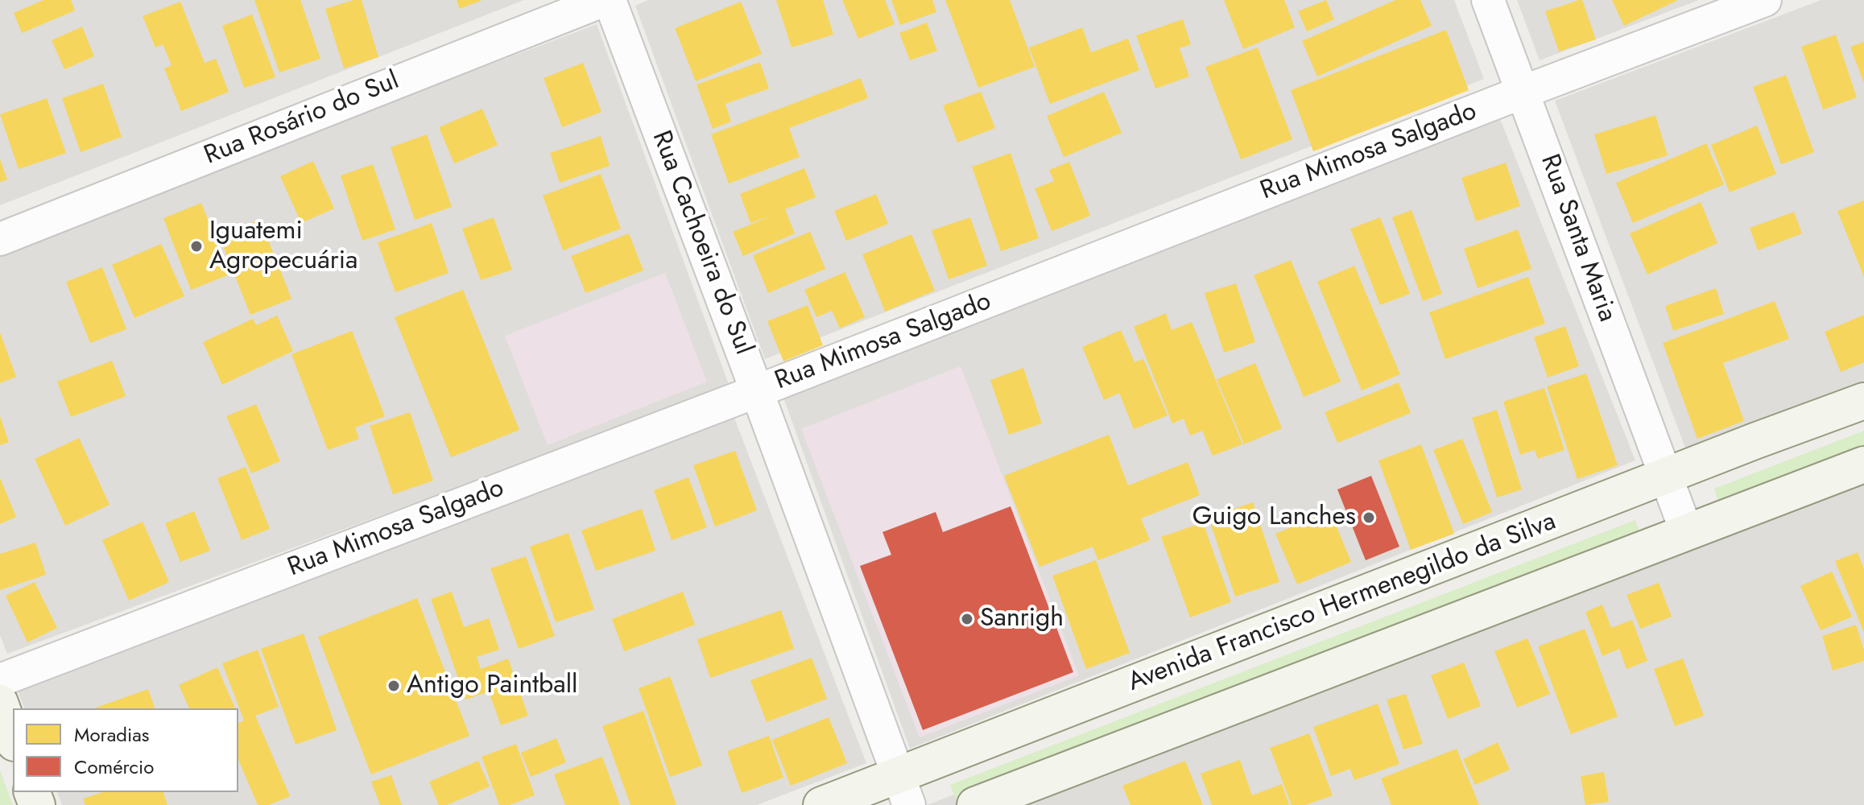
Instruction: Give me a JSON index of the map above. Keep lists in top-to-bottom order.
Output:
{
  "streets": {
    "main road": ["Avenida Francisco Hermenegildo da Silva"],
    "street": [
      "Rua Rosário do Sul",
      "Rua Mimosa Salgado",
      "Rua Santa Maria",
      "Rua Cachoeira do Sul"
    ]
  },
  "crossings": [
    ["Rua Mimosa Salgado", "Rua Santa Maria"],
    ["Rua Mimosa Salgado", "Rua Cachoeira do Sul"],
    ["Rua Santa Maria", "Avenida Francisco Hermenegildo da Silva"],
    ["Rua Cachoeira do Sul", "Avenida Francisco Hermenegildo da Silva"]
  ],
  "places": [
    "Iguatemi Agropecuária",
    "Guigo Lanches",
    "Sanrigh",
    "Antigo Paintball"
  ],
  "legend": ["Moradias", "Comércio"]
}
